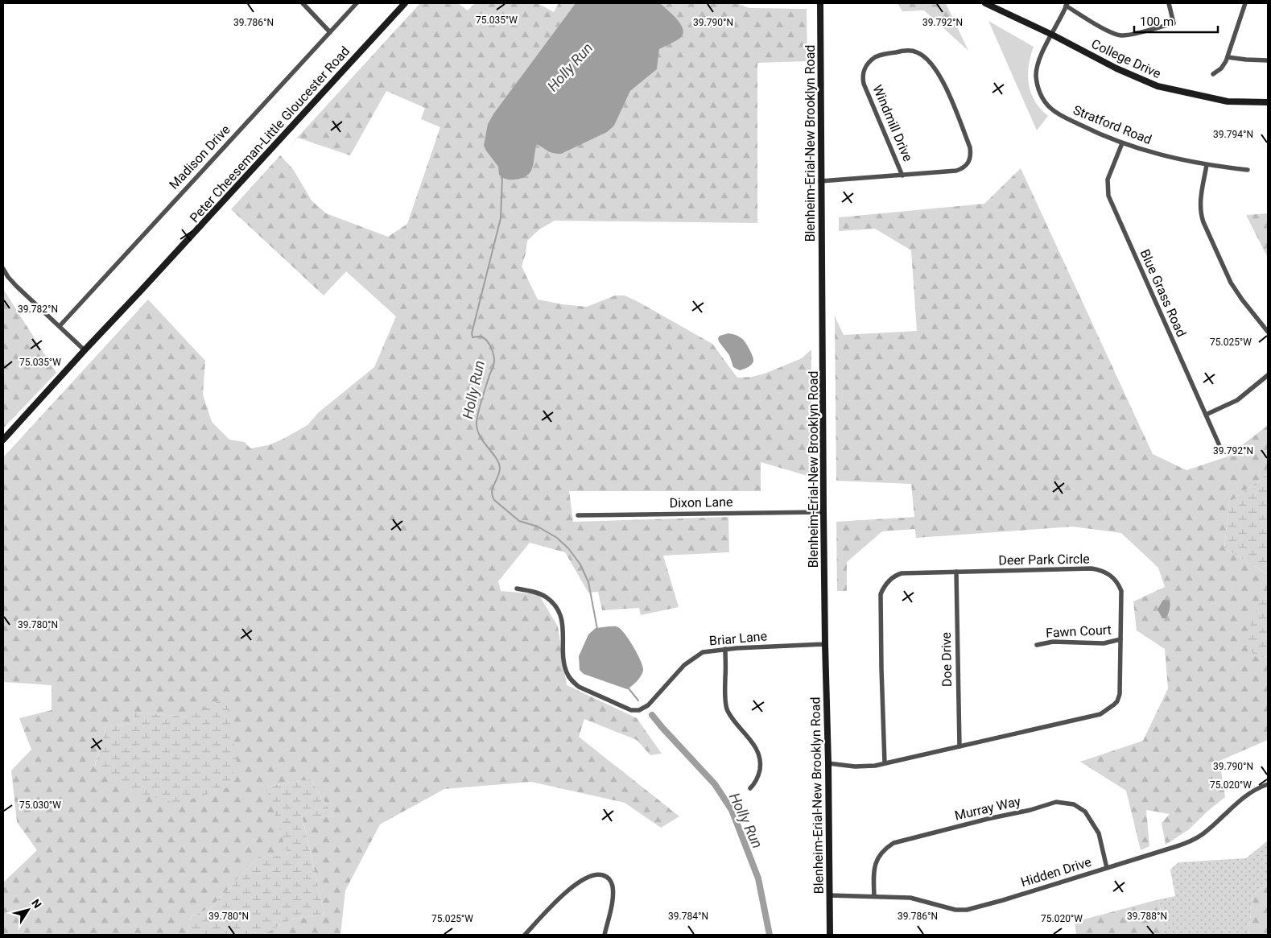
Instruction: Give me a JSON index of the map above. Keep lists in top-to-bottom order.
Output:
{
  "streets": {
    "main road": ["College Drive", "Peter Cheeseman-Little Gloucester Road", "Blenheim-Erial-New Brooklyn Road"],
    "street": [
      "Windmill Drive",
      "Stratford Road",
      "Madison Drive",
      "Blue Grass Road",
      "Dixon Lane",
      "Deer Park Circle",
      "Fawn Court",
      "Briar Lane",
      "Doe Drive",
      "Murray Way",
      "Hidden Drive"
    ]
  },
  "crossings": [
    ["College Drive", "Stratford Road"],
    ["Windmill Drive", "Blenheim-Erial-New Brooklyn Road"],
    ["Stratford Road", "Blue Grass Road"],
    ["Blenheim-Erial-New Brooklyn Road", "Dixon Lane"],
    ["Blenheim-Erial-New Brooklyn Road", "Deer Park Circle"],
    ["Blenheim-Erial-New Brooklyn Road", "Briar Lane"],
    ["Blenheim-Erial-New Brooklyn Road", "Hidden Drive"],
    ["Deer Park Circle", "Fawn Court"],
    ["Deer Park Circle", "Doe Drive"],
    ["Murray Way", "Hidden Drive"]
  ],
  "water": ["Holly Run"],
  "scale_bar": "100 m",
  "north": "top right",
  "coordinates": [
    "75.035°W",
    "39.790°N",
    "39.792°N",
    "39.786°N",
    "39.794°N",
    "39.782°N",
    "75.025°W",
    "39.780°N",
    "75.020°W",
    "75.030°W",
    "39.784°N",
    "39.788°N"
  ]
}
